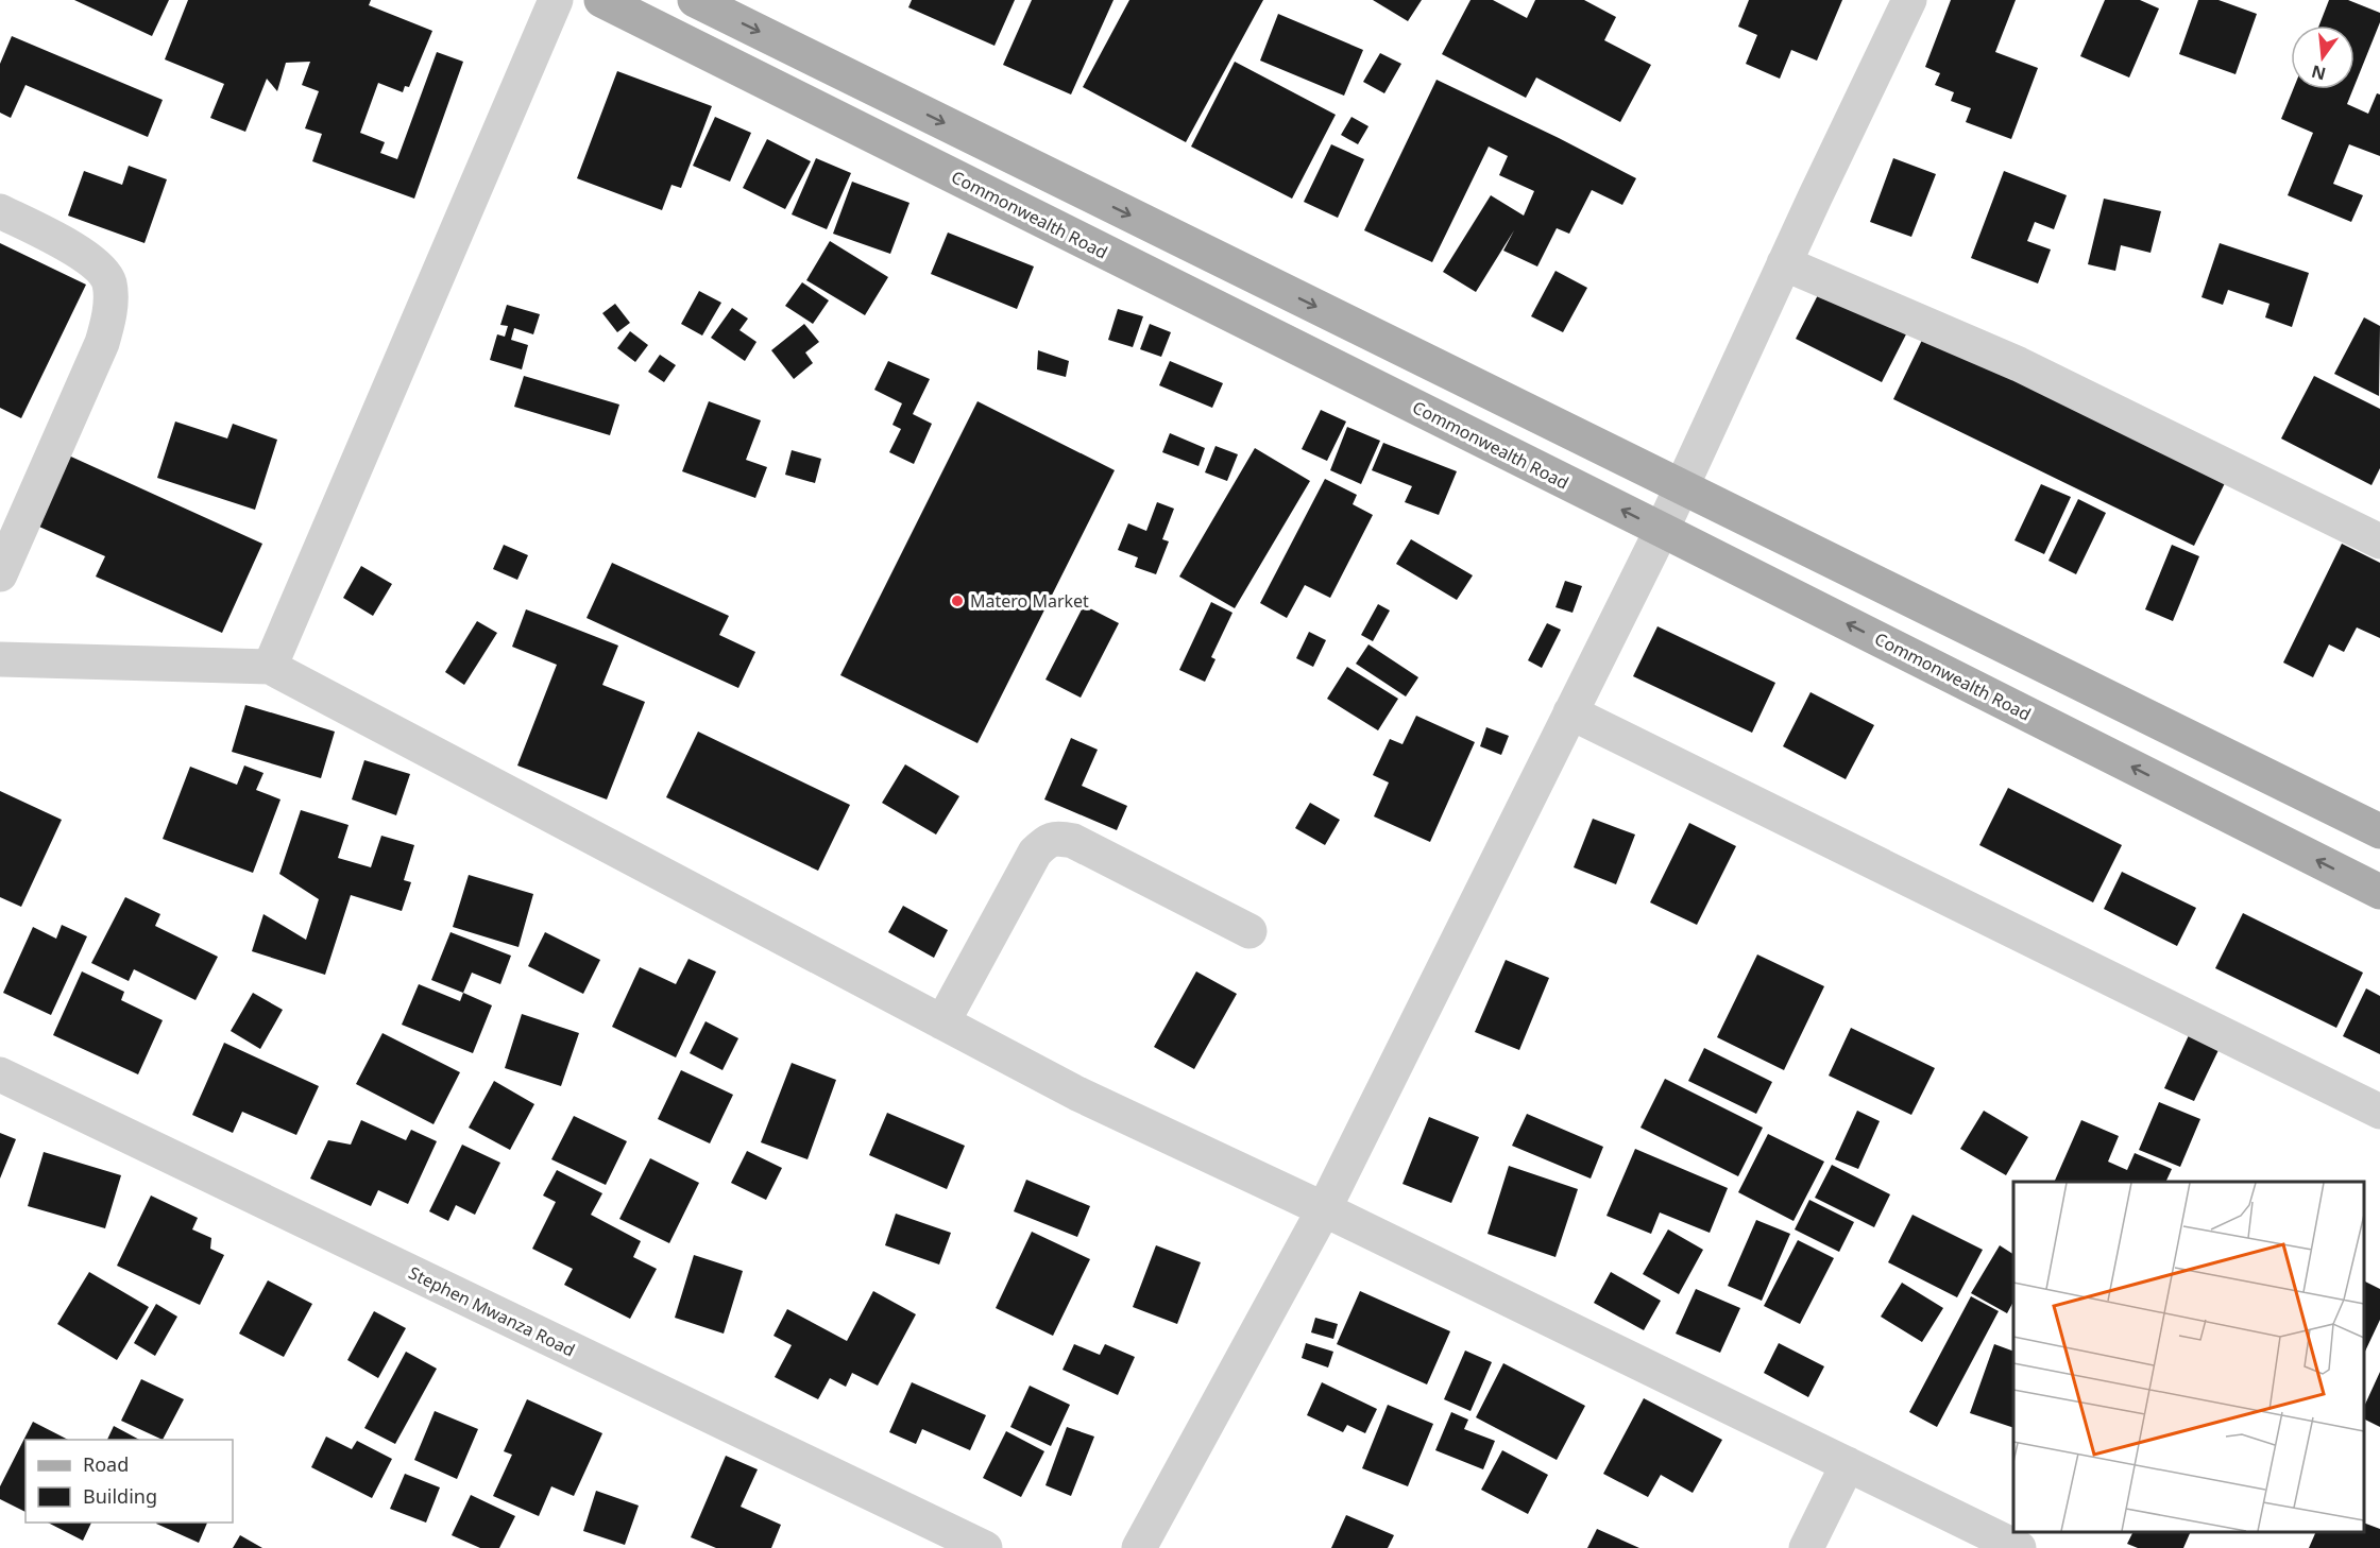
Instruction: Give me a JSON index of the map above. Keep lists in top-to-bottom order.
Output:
{
  "streets": {
    "main road": ["Commonwealth Road"],
    "street": ["Stephen Mwanza Road"]
  },
  "places": ["Matero Market"],
  "legend": ["Road", "Building"],
  "north": "bottom"
}
